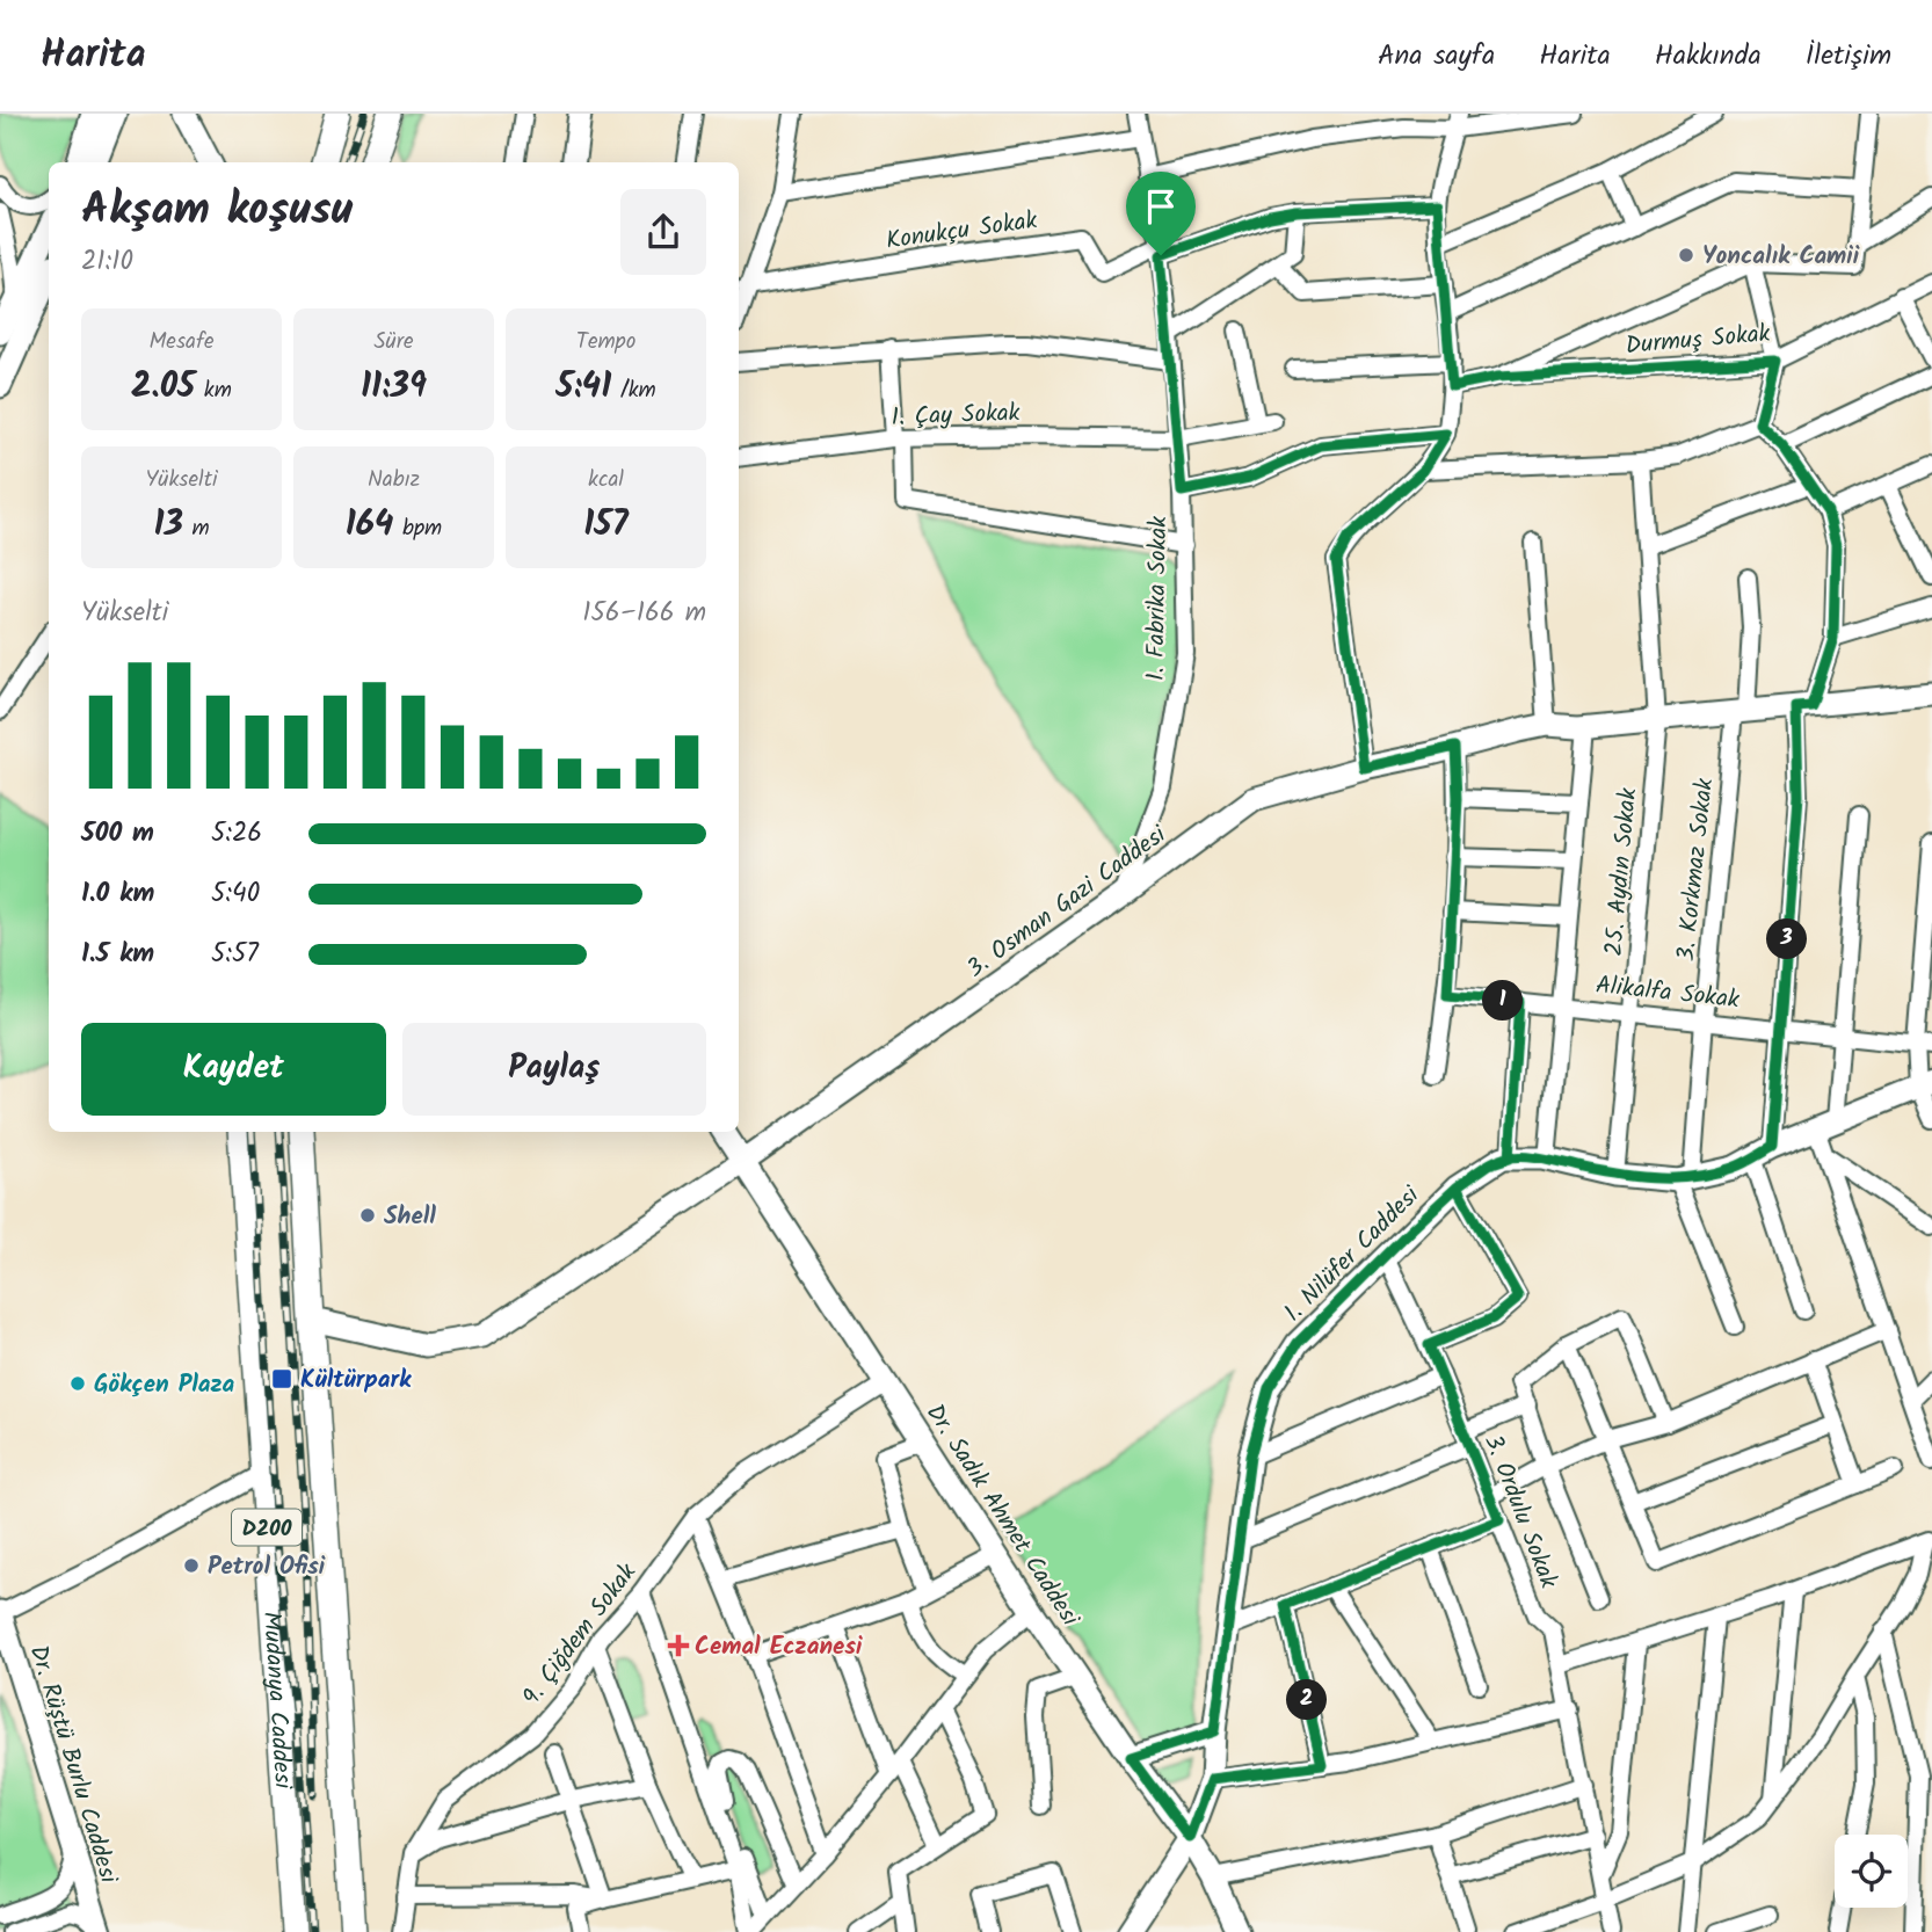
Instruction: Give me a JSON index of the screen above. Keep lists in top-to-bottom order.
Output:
{
  "streets": {
    "highway": ["D200", "Mudanya Caddesi"],
    "main road": [
      "3. Osman Gazi Caddesi",
      "1. Nilüfer Caddesi",
      "Dr. Sadık Ahmet Caddesi",
      "Dr. Rüştü Burlu Caddesi"
    ],
    "street": [
      "Konukçu Sokak",
      "Durmuş Sokak",
      "1. Çay Sokak",
      "1. Fabrika Sokak",
      "3. Korkmaz Sokak",
      "25. Aydın Sokak",
      "Alikalfa Sokak",
      "3. Ordulu Sokak",
      "9. Çiğdem Sokak"
    ]
  },
  "crossings": [
    ["Konukçu Sokak", "1. Fabrika Sokak"],
    ["1. Çay Sokak", "1. Fabrika Sokak"],
    ["1. Fabrika Sokak", "3. Osman Gazi Caddesi"],
    ["3. Korkmaz Sokak", "3. Osman Gazi Caddesi"],
    ["3. Korkmaz Sokak", "Alikalfa Sokak"],
    ["3. Korkmaz Sokak", "1. Nilüfer Caddesi"],
    ["25. Aydın Sokak", "3. Osman Gazi Caddesi"],
    ["25. Aydın Sokak", "Alikalfa Sokak"],
    ["25. Aydın Sokak", "1. Nilüfer Caddesi"],
    ["3. Osman Gazi Caddesi", "Dr. Sadık Ahmet Caddesi"],
    ["3. Osman Gazi Caddesi", "D200"],
    ["1. Nilüfer Caddesi", "3. Ordulu Sokak"],
    ["1. Nilüfer Caddesi", "Dr. Sadık Ahmet Caddesi"],
    ["Dr. Sadık Ahmet Caddesi", "9. Çiğdem Sokak"]
  ],
  "places": {
    "other": [
      "Yoncalık Camii",
      "Shell",
      "Gökçen Plaza",
      "Petrol Ofisi"
    ],
    "transit": ["Kültürpark"],
    "health": ["Cemal Eczanesi"]
  },
  "page": {
    "header": "Harita",
    "nav": [
      "Ana sayfa",
      "Harita",
      "Hakkında",
      "İletişim"
    ],
    "heading": ["Akşam koşusu", "21:10"],
    "stats": [
      ["Mesafe", "2.05 km"],
      ["Süre", "11:39"],
      ["Tempo", "5:41 /km"],
      ["Yükselti", "13 m"],
      ["Nabız", "164 bpm"],
      ["kcal", "157"]
    ],
    "chart": ["Yükselti", "156–166 m"],
    "list": [
      {
        "name": "500 m",
        "note": "5:26"
      },
      {
        "name": "1.0 km",
        "note": "5:40"
      },
      {
        "name": "1.5 km",
        "note": "5:57"
      }
    ],
    "pins": ["3", "1", "2"],
    "buttons": ["Kaydet", "Paylaş"]
  }
}
